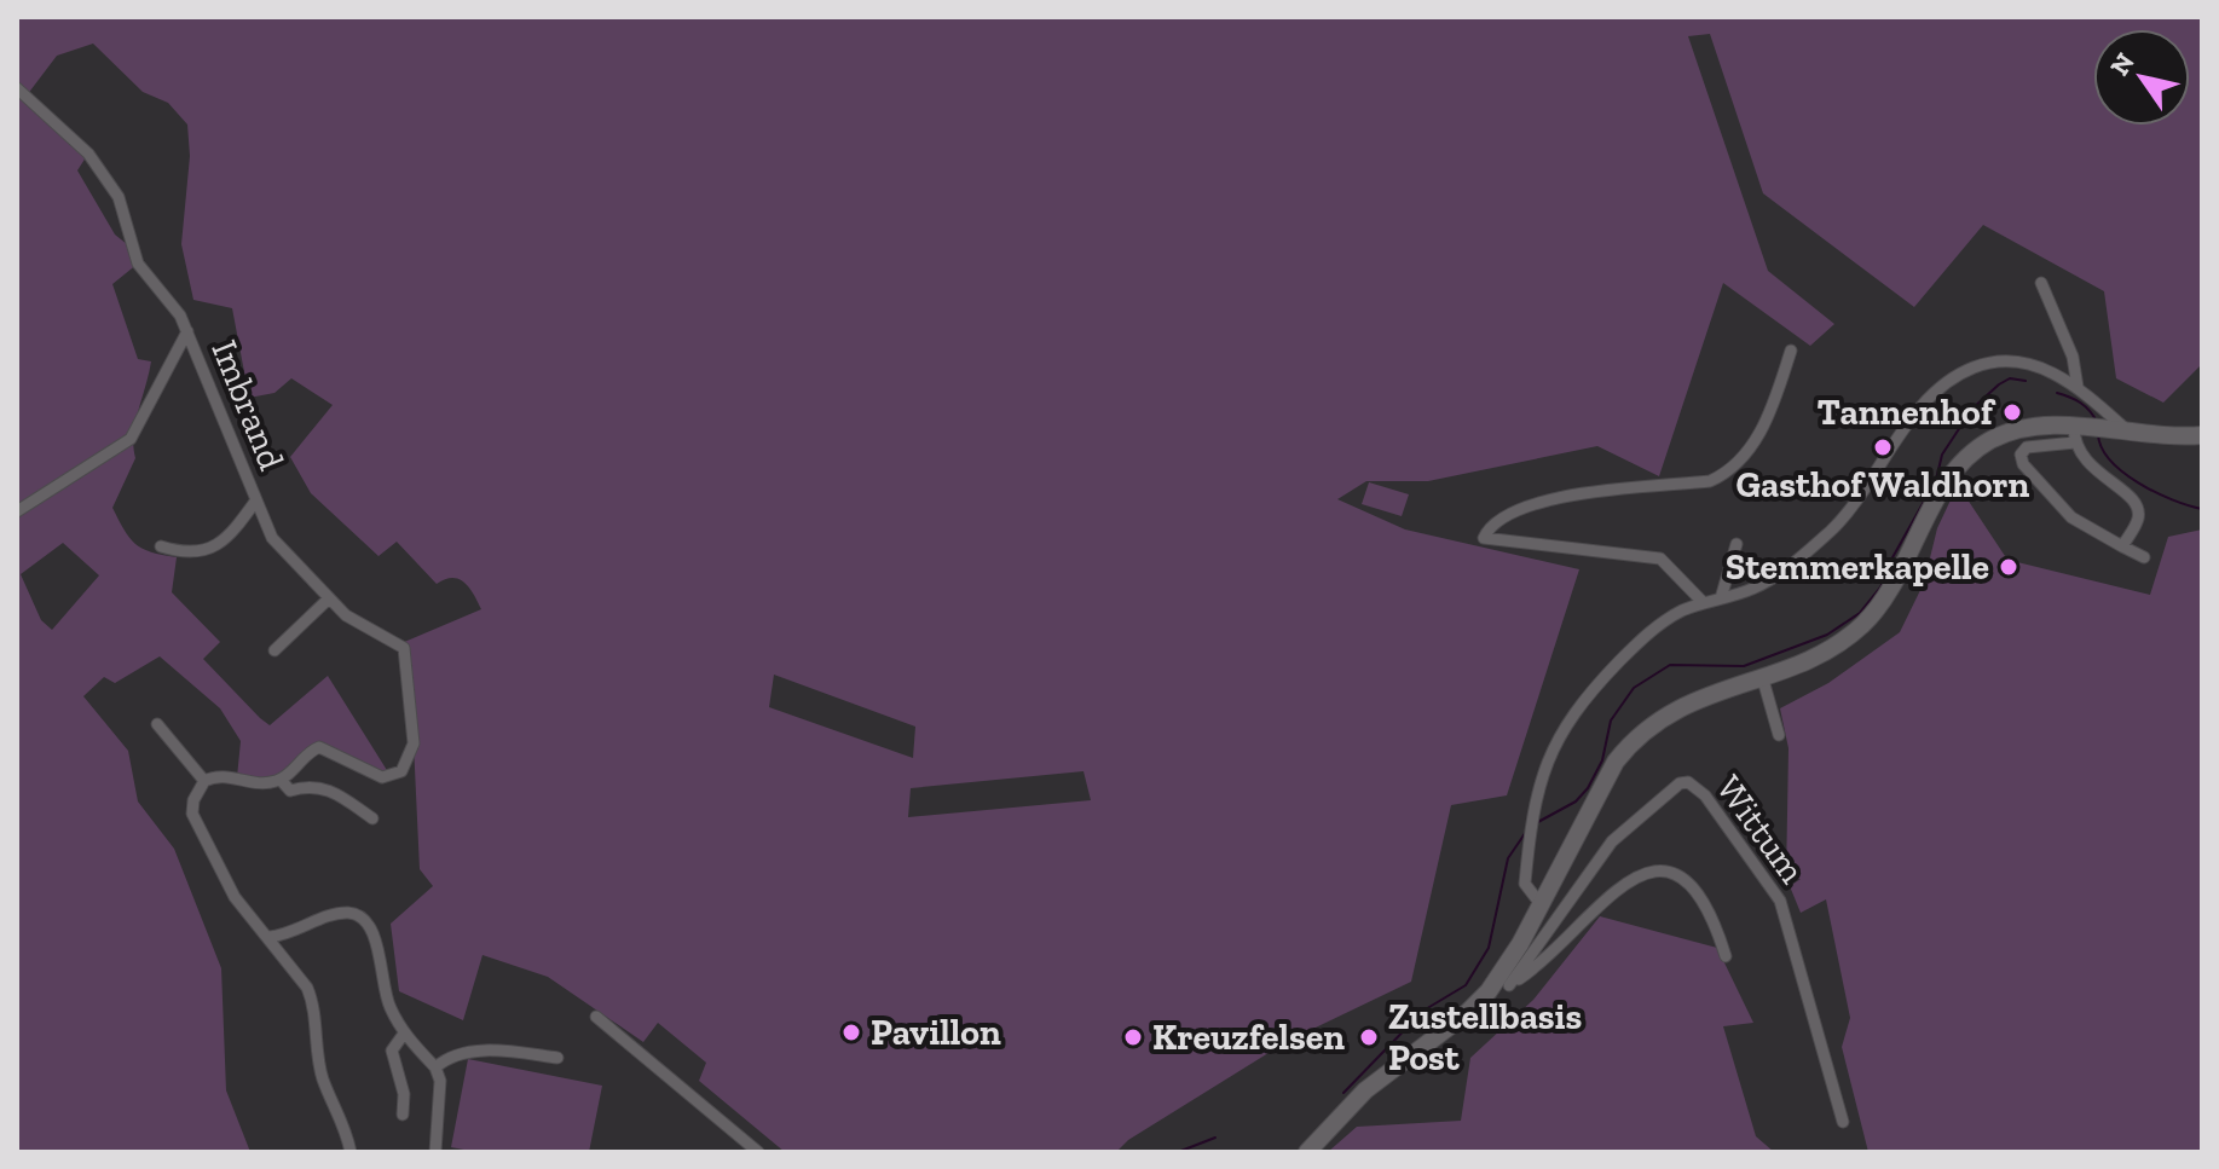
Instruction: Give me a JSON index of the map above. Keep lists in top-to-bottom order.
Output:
{
  "streets": {
    "street": ["Imbrand", "Wittum"]
  },
  "places": [
    "Tannenhof",
    "Gasthof Waldhorn",
    "Stemmerkapelle",
    "Pavillon",
    "Kreuzfelsen",
    "Zustellbasis Post"
  ],
  "north": "top left"
}
